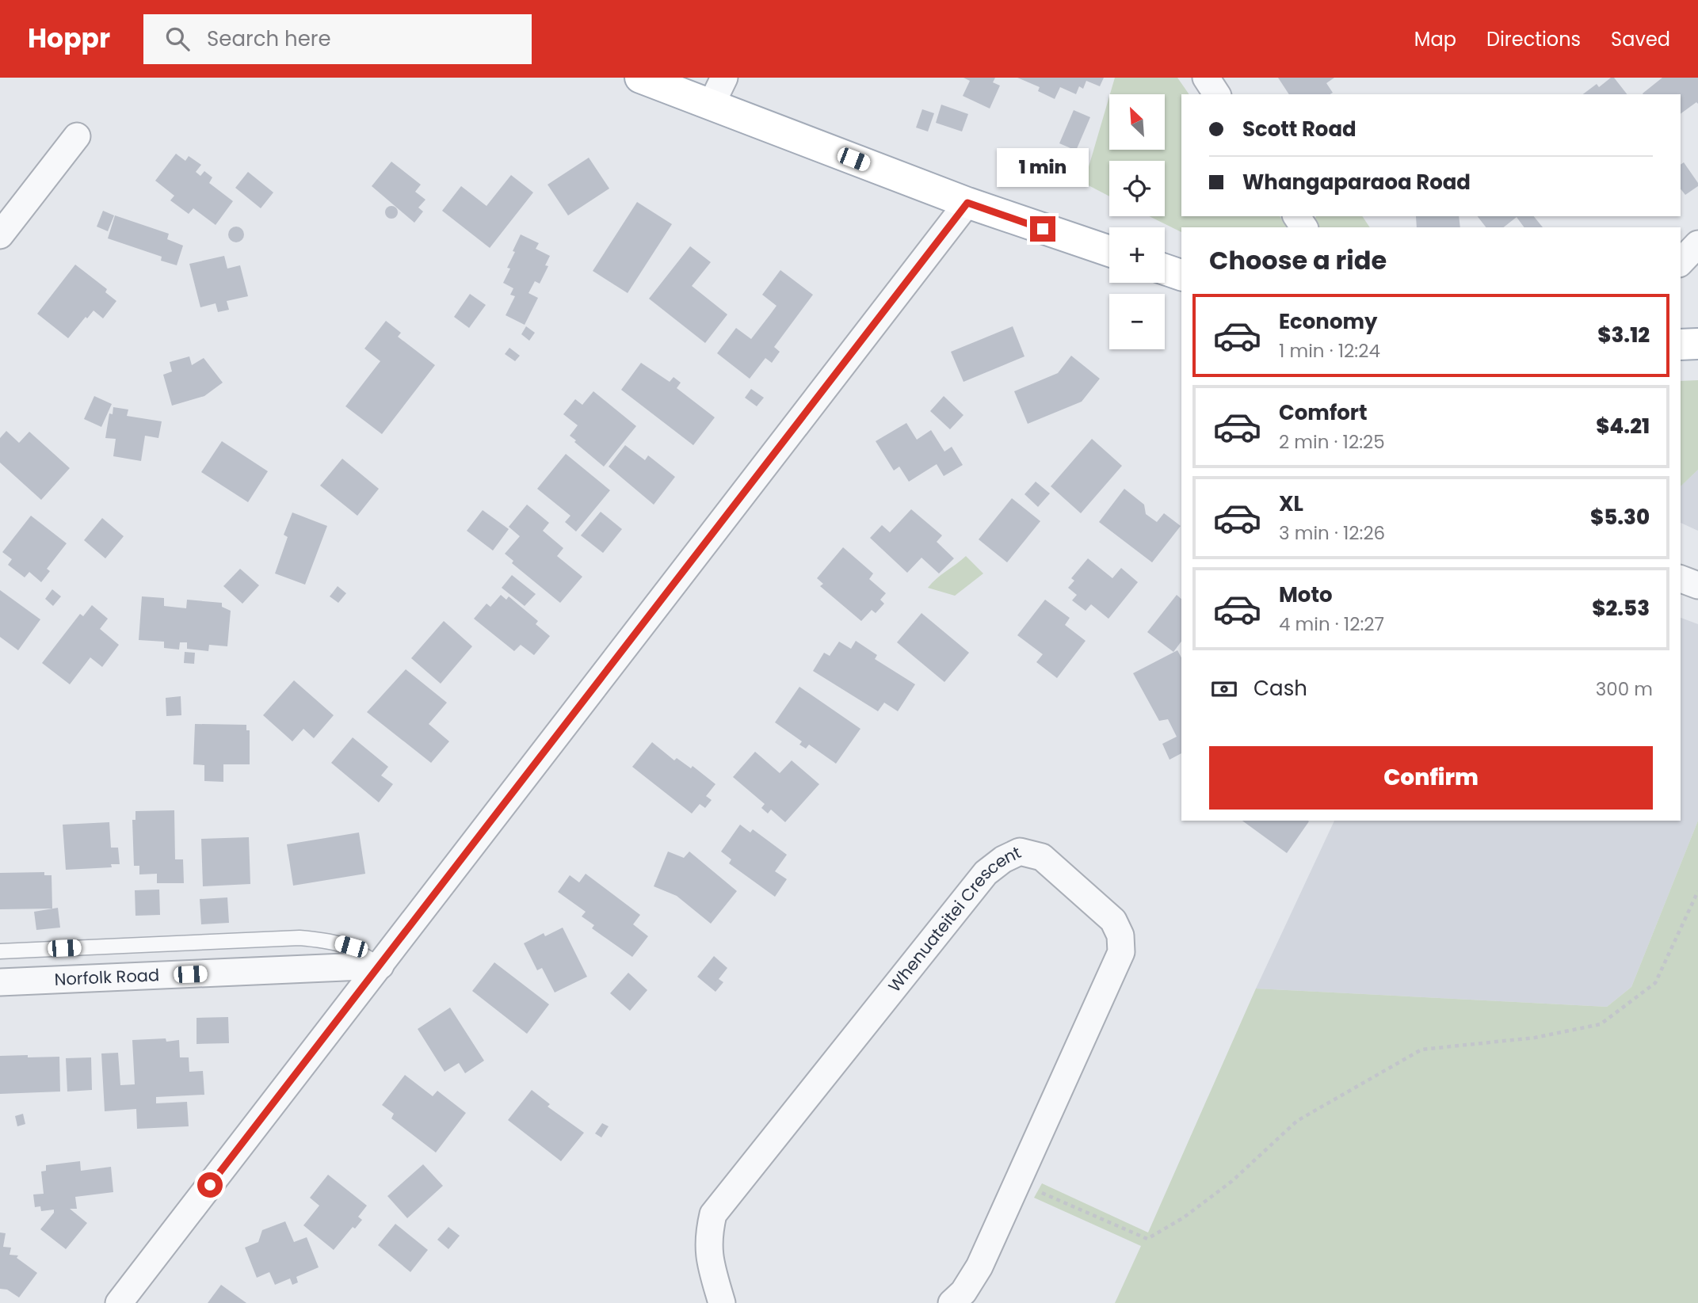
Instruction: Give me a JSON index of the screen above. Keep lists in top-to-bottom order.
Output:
{
  "streets": {
    "street": ["Whenuateitei Crescent", "Norfolk Road"]
  },
  "north": "top left",
  "page": {
    "header": "Hoppr",
    "search": "Search here",
    "nav": ["Map", "Directions", "Saved"],
    "map_buttons": ["+", "−"],
    "banner": ["Scott Road", "Whangaparaoa Road"],
    "bubble": "1 min",
    "heading": "Choose a ride",
    "list": [
      {
        "name": "Economy",
        "note": "1 min · 12:24",
        "value": "$3.12"
      },
      {
        "name": "Comfort",
        "note": "2 min · 12:25",
        "value": "$4.21"
      },
      {
        "name": "XL",
        "note": "3 min · 12:26",
        "value": "$5.30"
      },
      {
        "name": "Moto",
        "note": "4 min · 12:27",
        "value": "$2.53"
      }
    ],
    "pay": ["Cash", "300 m"],
    "buttons": "Confirm"
  }
}
